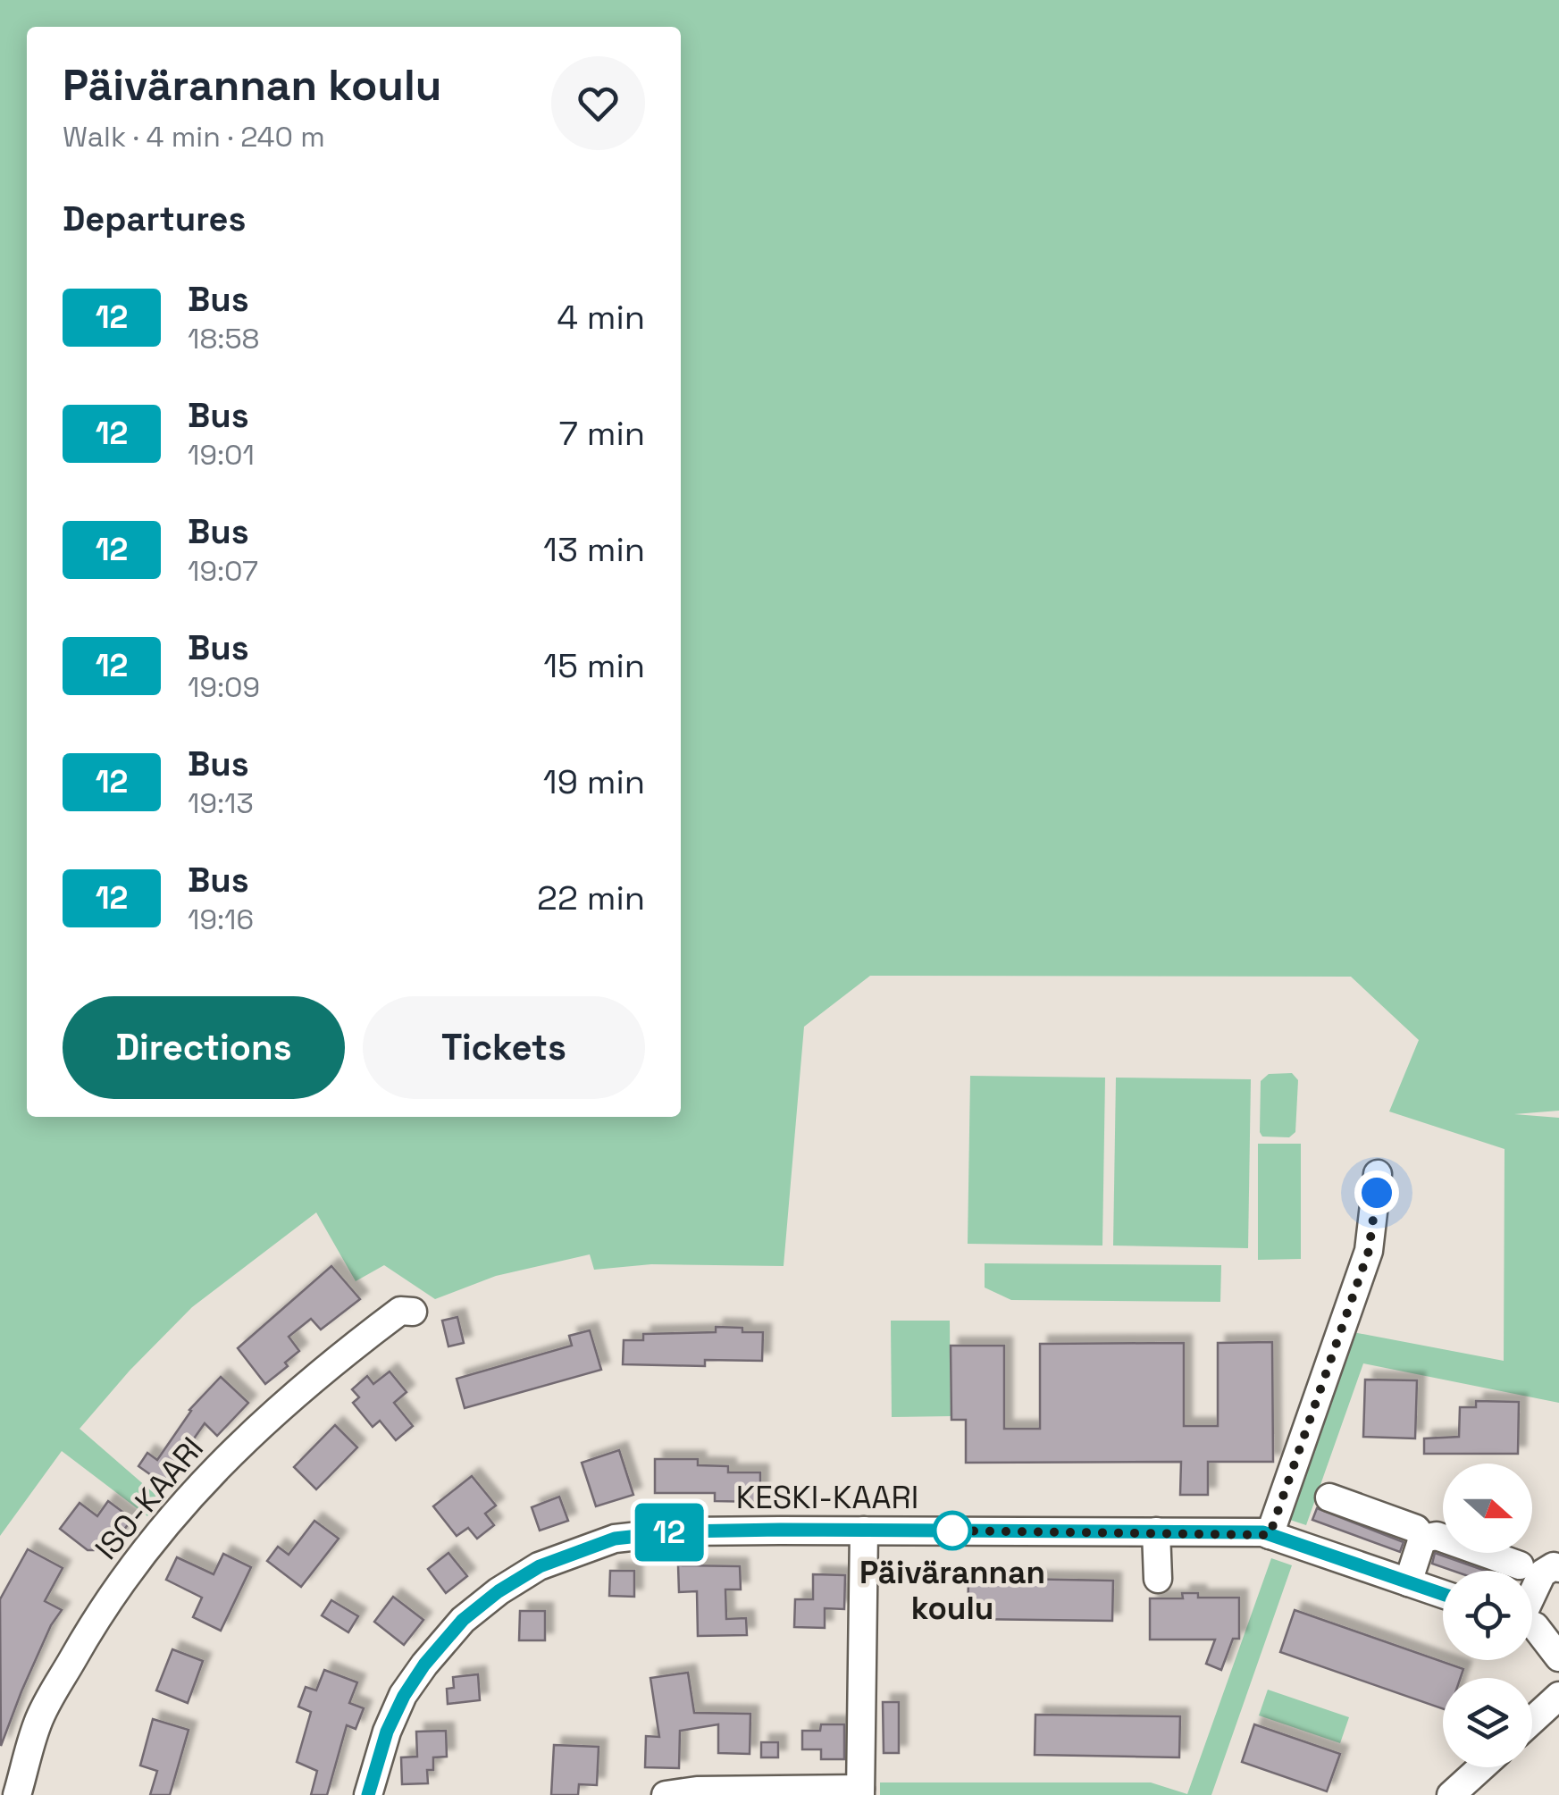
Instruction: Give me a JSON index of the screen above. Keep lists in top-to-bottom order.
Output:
{
  "streets": {
    "street": ["KESKI-KAARI", "ISO-KAARI"]
  },
  "places": ["Päivärannan koulu"],
  "lines": ["bus line 12"],
  "north": "right",
  "page": {
    "on_map": "12",
    "heading": [
      ["Päivärannan koulu", "Walk · 4 min · 240 m"],
      "Departures"
    ],
    "list": [
      {
        "mark": "12",
        "name": "Bus",
        "note": "18:58",
        "value": "4 min"
      },
      {
        "mark": "12",
        "name": "Bus",
        "note": "19:01",
        "value": "7 min"
      },
      {
        "mark": "12",
        "name": "Bus",
        "note": "19:07",
        "value": "13 min"
      },
      {
        "mark": "12",
        "name": "Bus",
        "note": "19:09",
        "value": "15 min"
      },
      {
        "mark": "12",
        "name": "Bus",
        "note": "19:13",
        "value": "19 min"
      },
      {
        "mark": "12",
        "name": "Bus",
        "note": "19:16",
        "value": "22 min"
      }
    ],
    "buttons": ["Directions", "Tickets"]
  }
}
